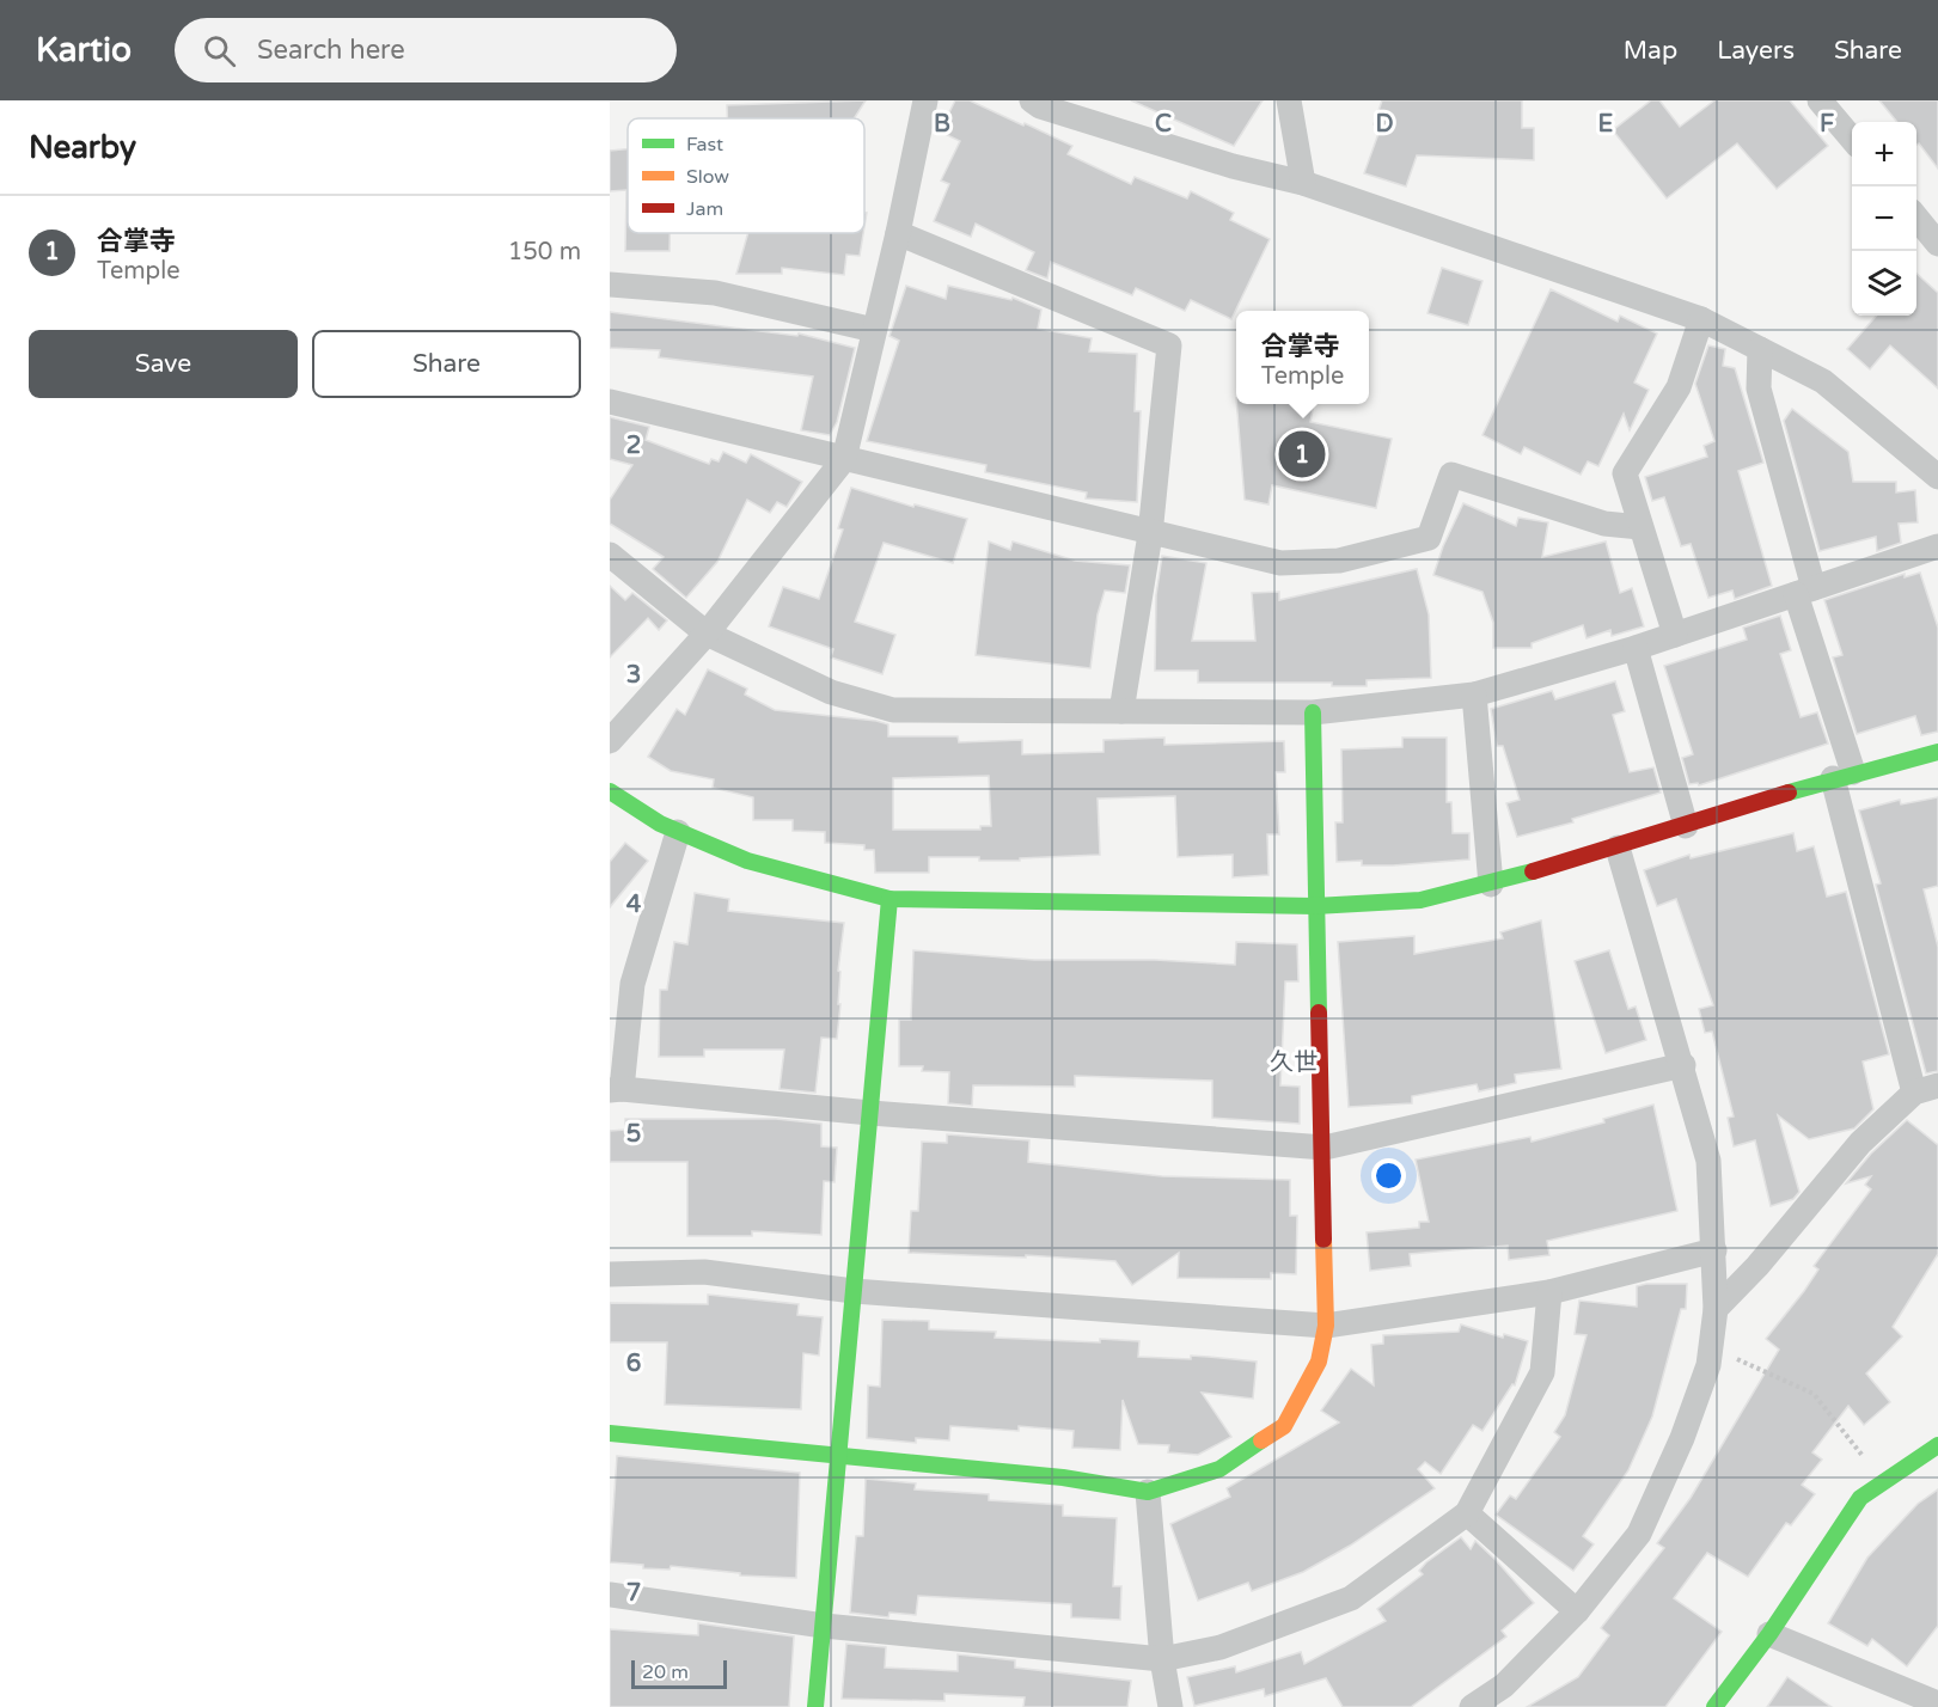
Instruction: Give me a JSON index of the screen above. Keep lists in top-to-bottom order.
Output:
{
  "districts": ["久世"],
  "legend": ["Fast", "Slow", "Jam"],
  "scale_bar": "20 m",
  "page": {
    "header": "Kartio",
    "search": "Search here",
    "nav": ["Map", "Layers", "Share"],
    "heading": "Nearby",
    "map_buttons": ["+", "−"],
    "list": [
      {
        "mark": "1",
        "name": "合掌寺",
        "note": "Temple",
        "value": "150 m"
      }
    ],
    "buttons": ["Save", "Share"],
    "popup": ["合掌寺", "Temple"],
    "pins": "1",
    "scale": "20 m"
  },
  "grid": {
    "columns": [
      "B",
      "C",
      "D",
      "E",
      "F"
    ],
    "rows": [
      "2",
      "3",
      "4",
      "5",
      "6",
      "7"
    ]
  }
}
